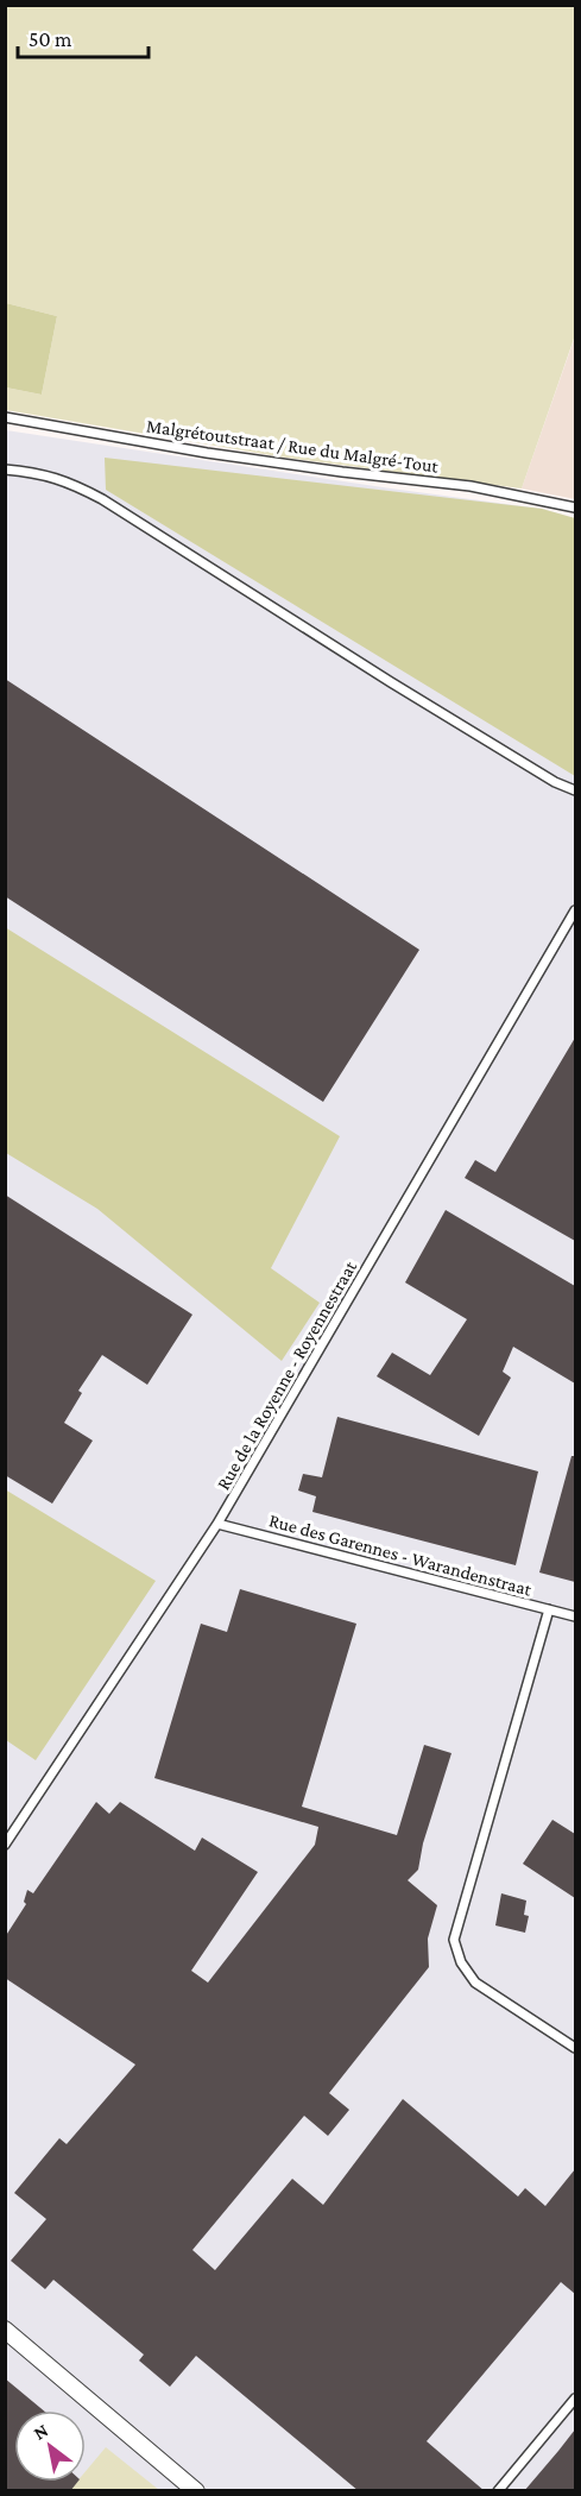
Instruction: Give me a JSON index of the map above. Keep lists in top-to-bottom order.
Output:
{
  "streets": {
    "lane": ["Malgrétoutstraat / Rue du Malgré-Tout", "Rue de la Royenne - Royennestraat", "Rue des Garennes - Warandenstraat"]
  },
  "crossings": [
    ["Rue de la Royenne - Royennestraat", "Rue des Garennes - Warandenstraat"]
  ],
  "scale_bar": "50 m",
  "north": "top left"
}
